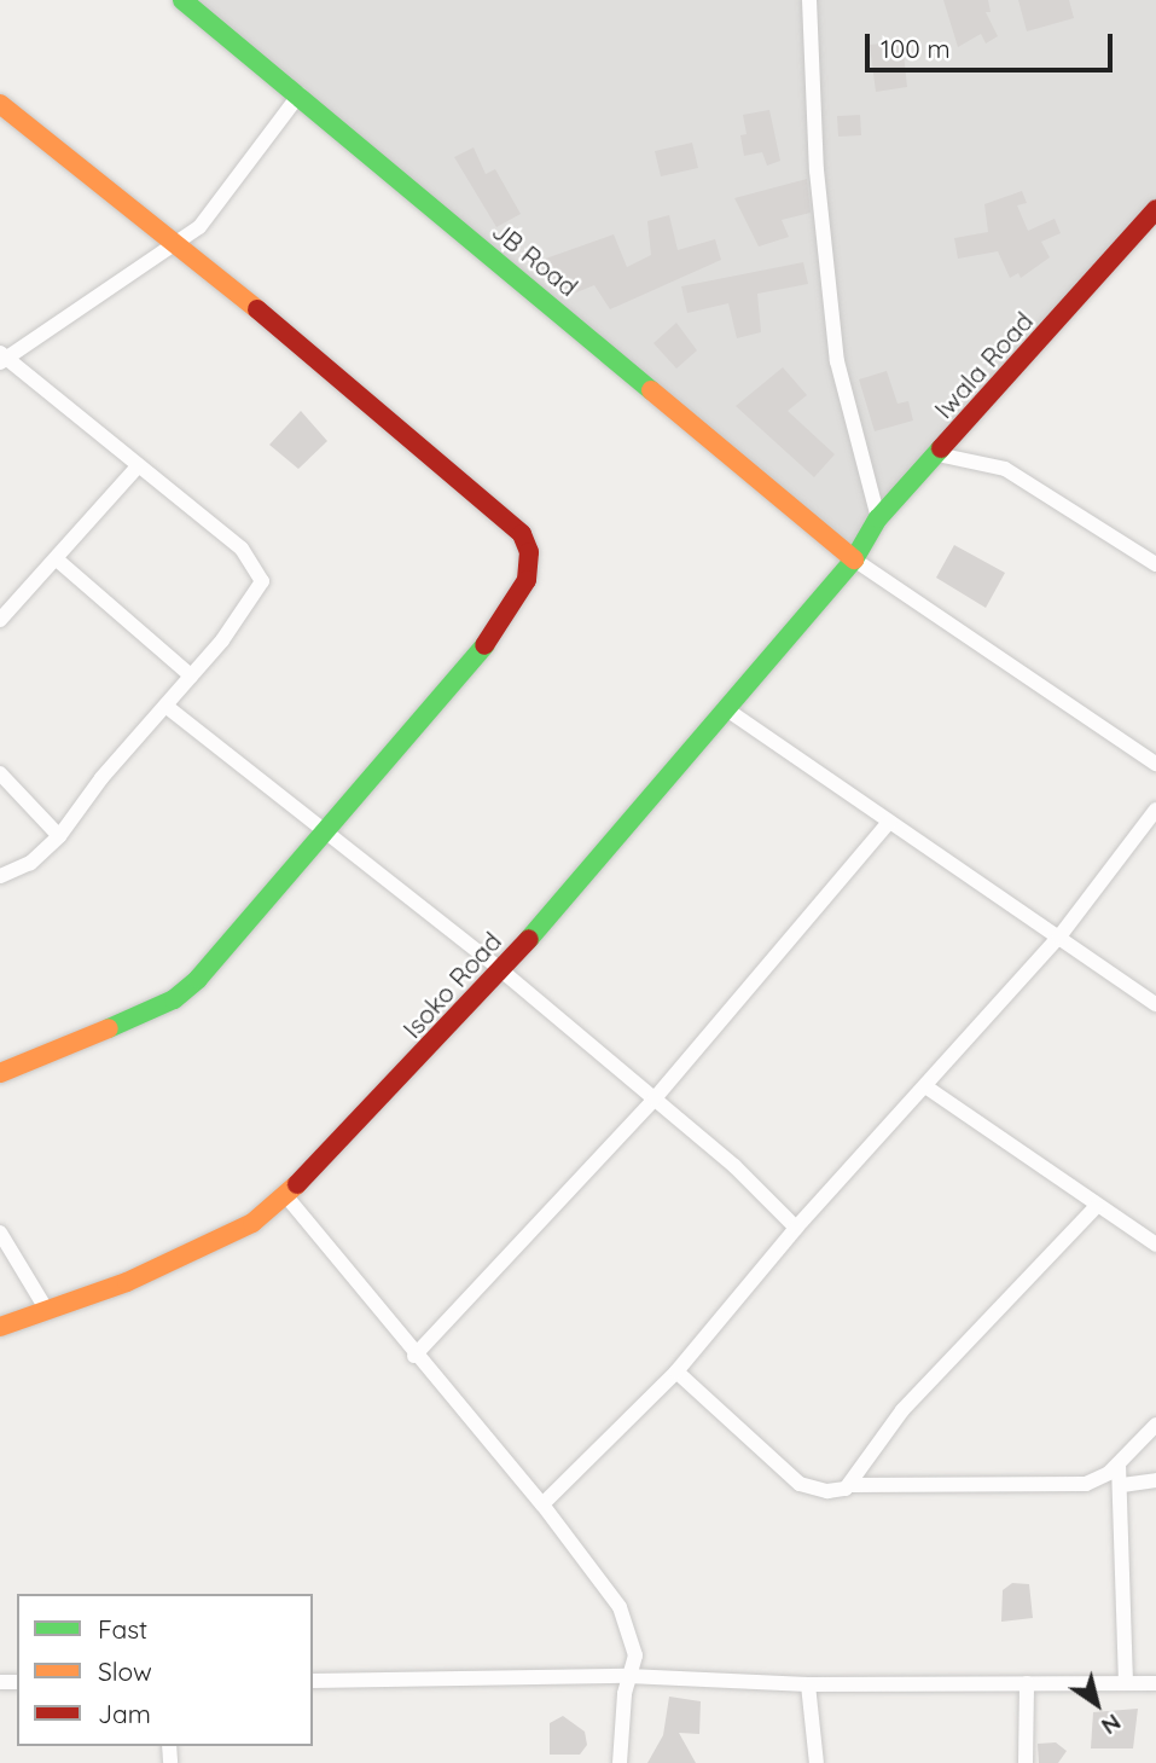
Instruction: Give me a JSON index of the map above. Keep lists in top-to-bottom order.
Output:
{
  "streets": {
    "street": ["JB Road", "Iwala Road", "Isoko Road"]
  },
  "crossings": [
    ["JB Road", "Iwala Road"],
    ["JB Road", "Isoko Road"],
    ["Iwala Road", "Isoko Road"]
  ],
  "legend": ["Fast", "Slow", "Jam"],
  "scale_bar": "100 m",
  "north": "bottom right"
}
